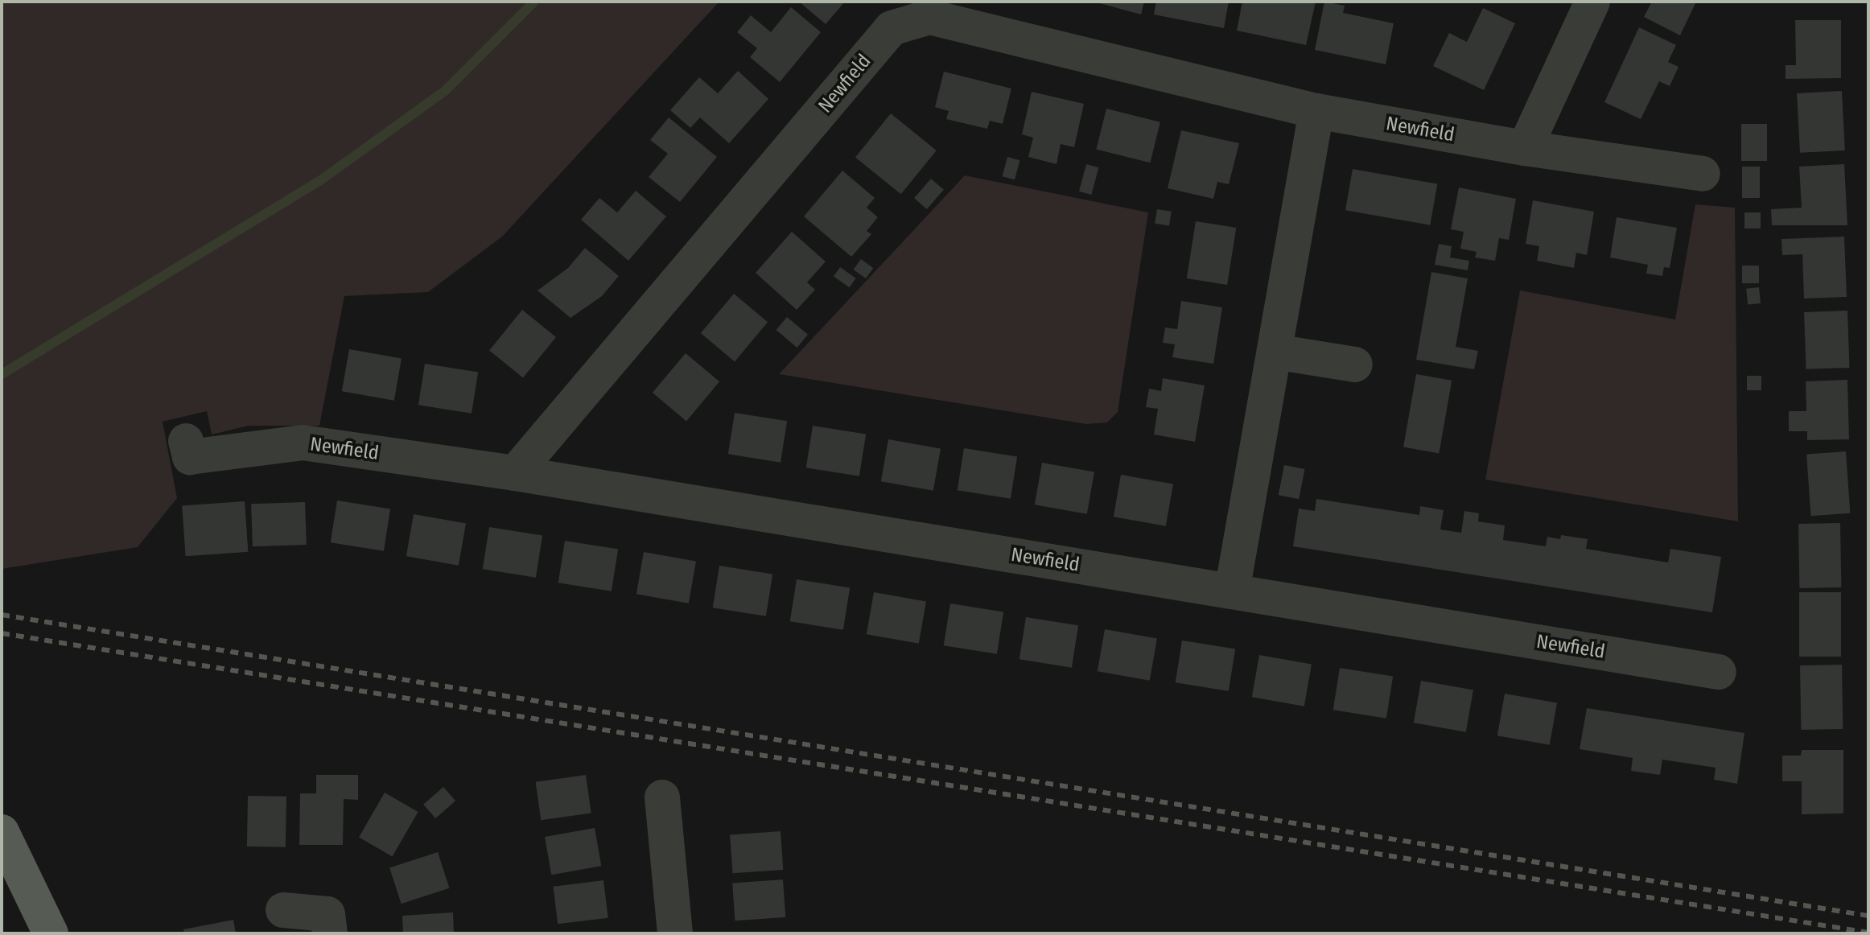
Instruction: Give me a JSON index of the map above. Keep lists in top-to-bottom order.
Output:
{
  "streets": {
    "street": ["Newfield"]
  }
}
